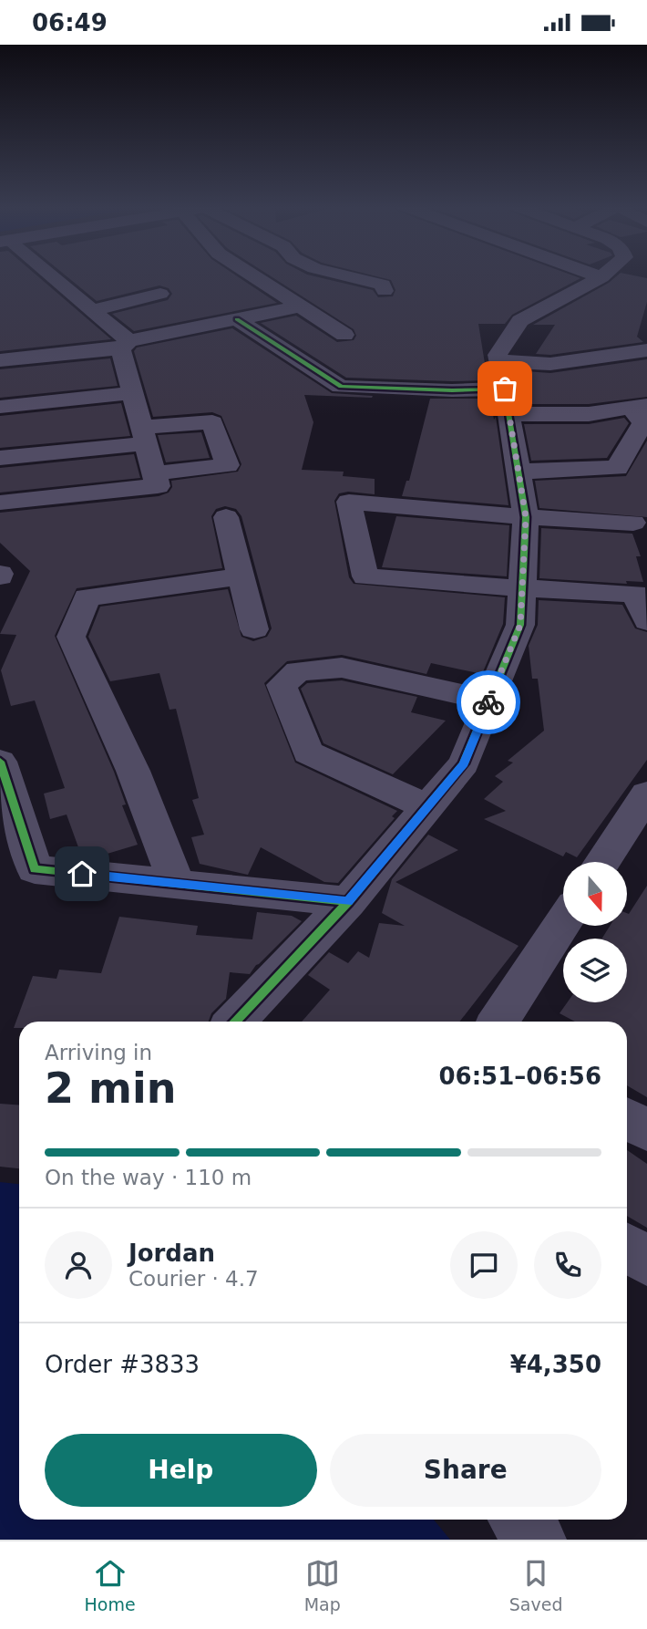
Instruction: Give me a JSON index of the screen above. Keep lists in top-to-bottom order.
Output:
{
  "north": "bottom",
  "page": {
    "status": "06:49",
    "heading": ["2 min", "Arriving in", "06:51–06:56"],
    "panel": [
      "Jordan",
      "Courier · 4.7",
      "Order #3833",
      "¥4,350"
    ],
    "bar": "On the way · 110 m",
    "buttons": ["Help", "Share"],
    "tabs": ["Home", "Map", "Saved"]
  }
}
